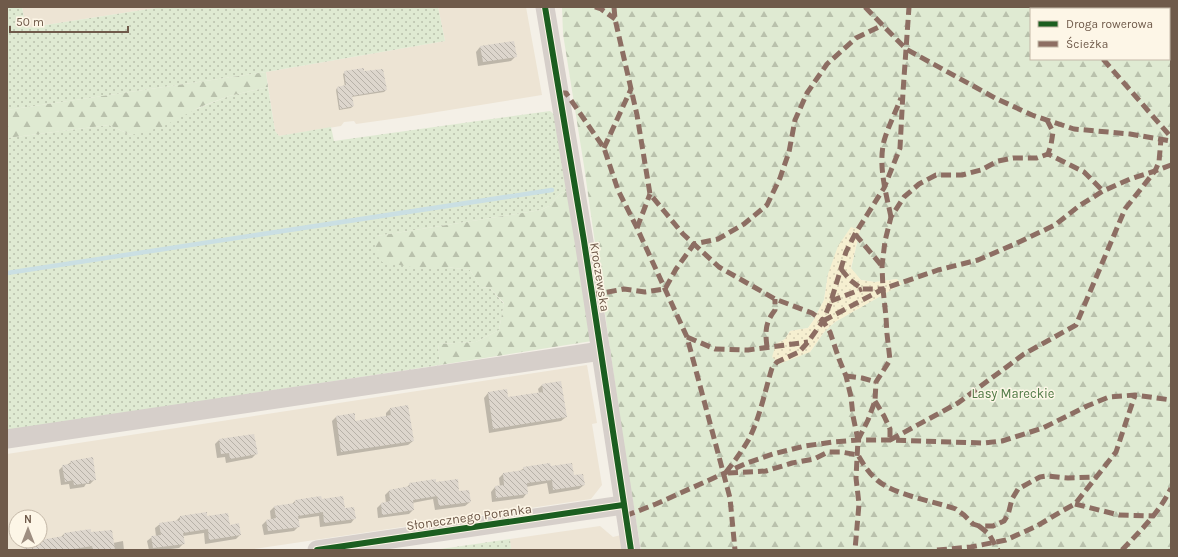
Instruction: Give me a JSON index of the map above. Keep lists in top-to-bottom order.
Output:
{
  "streets": {
    "street": ["Kroczewska", "Słonecznego Poranka"]
  },
  "crossings": [
    ["Kroczewska", "Słonecznego Poranka"]
  ],
  "parks": ["Lasy Mareckie"],
  "legend": ["Droga rowerowa", "Ścieżka"],
  "scale_bar": "50 m",
  "north": "top"
}
